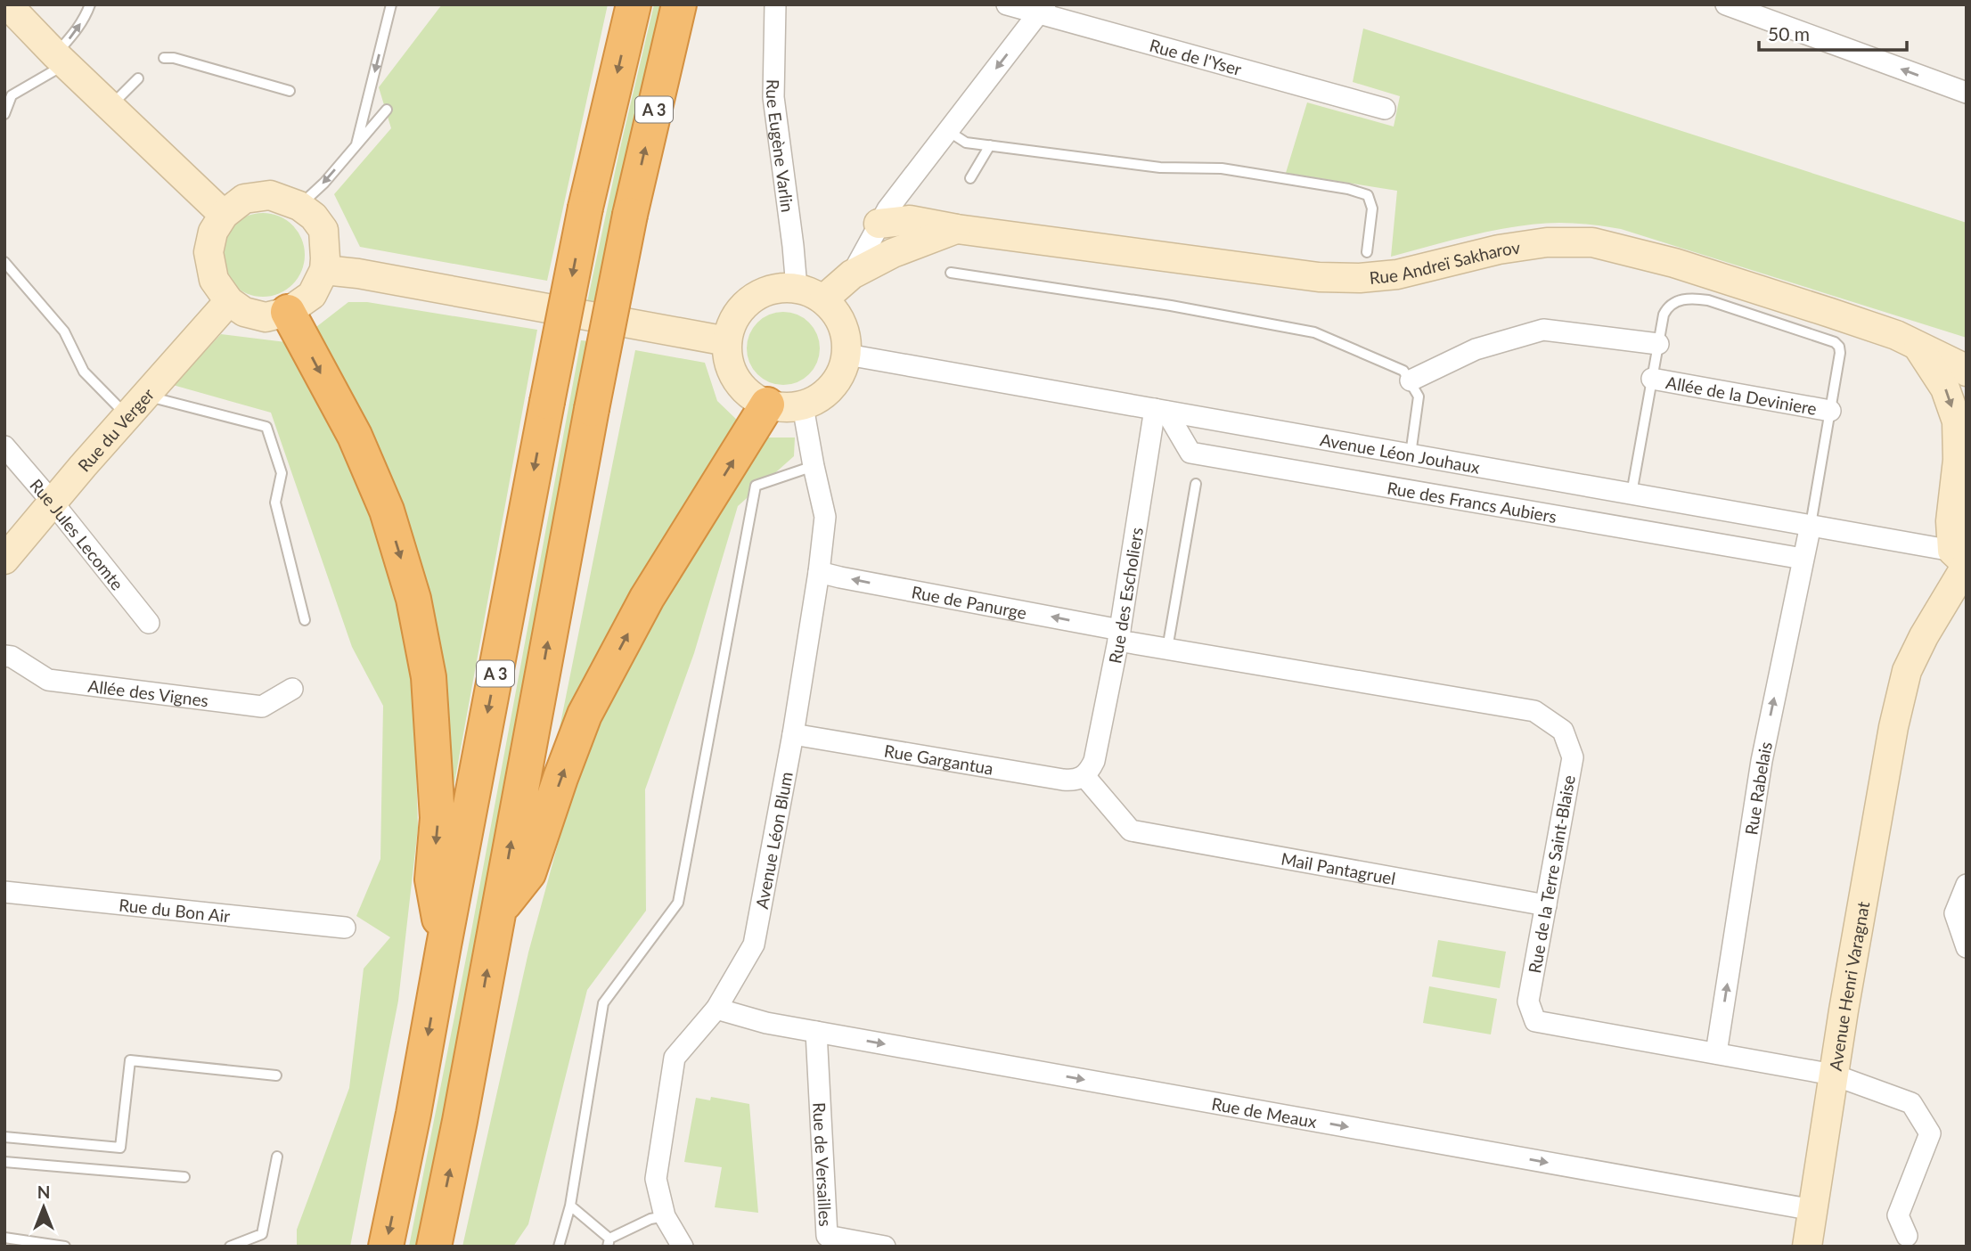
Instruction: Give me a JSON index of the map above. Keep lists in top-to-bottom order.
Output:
{
  "streets": {
    "highway": ["A 3"],
    "street": [
      "Rue de l'Yser",
      "Rue Eugène Varlin",
      "Rue Andreï Sakharov",
      "Allée de la Deviniere",
      "Rue du Verger",
      "Avenue Léon Jouhaux",
      "Rue des Francs Aubiers",
      "Rue Jules Lecomte",
      "Rue des Escholiers",
      "Rue de Panurge",
      "Allée des Vignes",
      "Rue Gargantua",
      "Rue Rabelais",
      "Avenue Léon Blum",
      "Mail Pantagruel",
      "Rue de la Terre Saint-Blaise",
      "Rue du Bon Air",
      "Avenue Henri Varagnat",
      "Rue de Meaux",
      "Rue de Versailles"
    ]
  },
  "crossings": [
    ["Rue Eugène Varlin", "Rue Andreï Sakharov"],
    ["Rue Eugène Varlin", "Avenue Léon Jouhaux"],
    ["Rue Eugène Varlin", "Avenue Léon Blum"],
    ["Rue Andreï Sakharov", "Avenue Léon Jouhaux"],
    ["Rue Andreï Sakharov", "Avenue Léon Blum"],
    ["Rue du Verger", "Rue Jules Lecomte"],
    ["Avenue Léon Jouhaux", "Rue des Francs Aubiers"],
    ["Avenue Léon Jouhaux", "Rue des Escholiers"],
    ["Avenue Léon Jouhaux", "Rue Rabelais"],
    ["Avenue Léon Jouhaux", "Avenue Léon Blum"],
    ["Avenue Léon Jouhaux", "Avenue Henri Varagnat"],
    ["Rue des Francs Aubiers", "Rue des Escholiers"],
    ["Rue des Francs Aubiers", "Rue Rabelais"],
    ["Rue des Escholiers", "Rue de Panurge"],
    ["Rue des Escholiers", "Rue Gargantua"],
    ["Rue des Escholiers", "Mail Pantagruel"],
    ["Rue des Escholiers", "Rue de la Terre Saint-Blaise"],
    ["Rue de Panurge", "Avenue Léon Blum"],
    ["Rue de Panurge", "Rue de la Terre Saint-Blaise"],
    ["Rue Gargantua", "Avenue Léon Blum"],
    ["Rue Gargantua", "Mail Pantagruel"],
    ["Rue Rabelais", "Rue de la Terre Saint-Blaise"],
    ["Avenue Léon Blum", "Rue de Meaux"],
    ["Mail Pantagruel", "Rue de la Terre Saint-Blaise"],
    ["Rue de la Terre Saint-Blaise", "Avenue Henri Varagnat"],
    ["Avenue Henri Varagnat", "Rue de Meaux"],
    ["Rue de Meaux", "Rue de Versailles"]
  ],
  "one_way": ["Rue de Panurge", "Rue Rabelais", "Rue de Meaux"],
  "scale_bar": "50 m",
  "north": "top"
}
